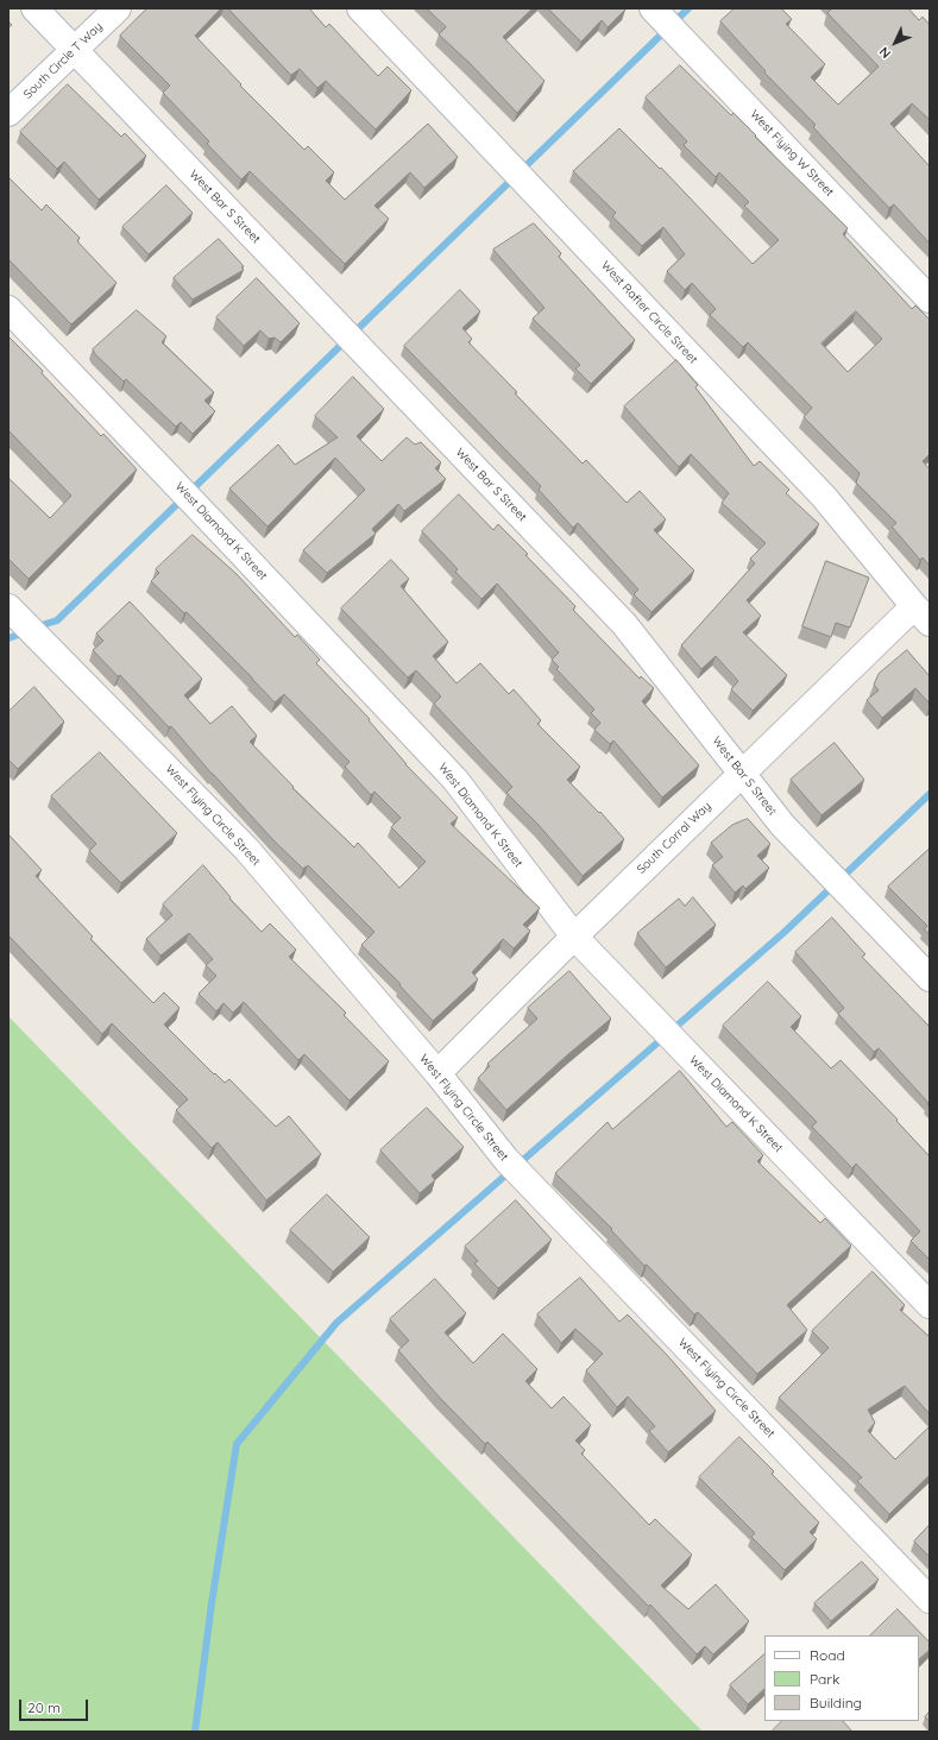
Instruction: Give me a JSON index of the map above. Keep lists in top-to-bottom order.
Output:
{
  "streets": {
    "street": [
      "South Circle T Way",
      "West Flying W Street",
      "West Bar S Street",
      "West Rafter Circle Street",
      "West Diamond K Street",
      "West Flying Circle Street",
      "South Corral Way"
    ]
  },
  "crossings": [
    ["South Circle T Way", "West Bar S Street"],
    ["West Bar S Street", "South Corral Way"],
    ["West Rafter Circle Street", "South Corral Way"],
    ["West Diamond K Street", "South Corral Way"],
    ["West Flying Circle Street", "South Corral Way"]
  ],
  "legend": ["Road", "Park", "Building"],
  "scale_bar": "20 m",
  "north": "bottom left"
}
